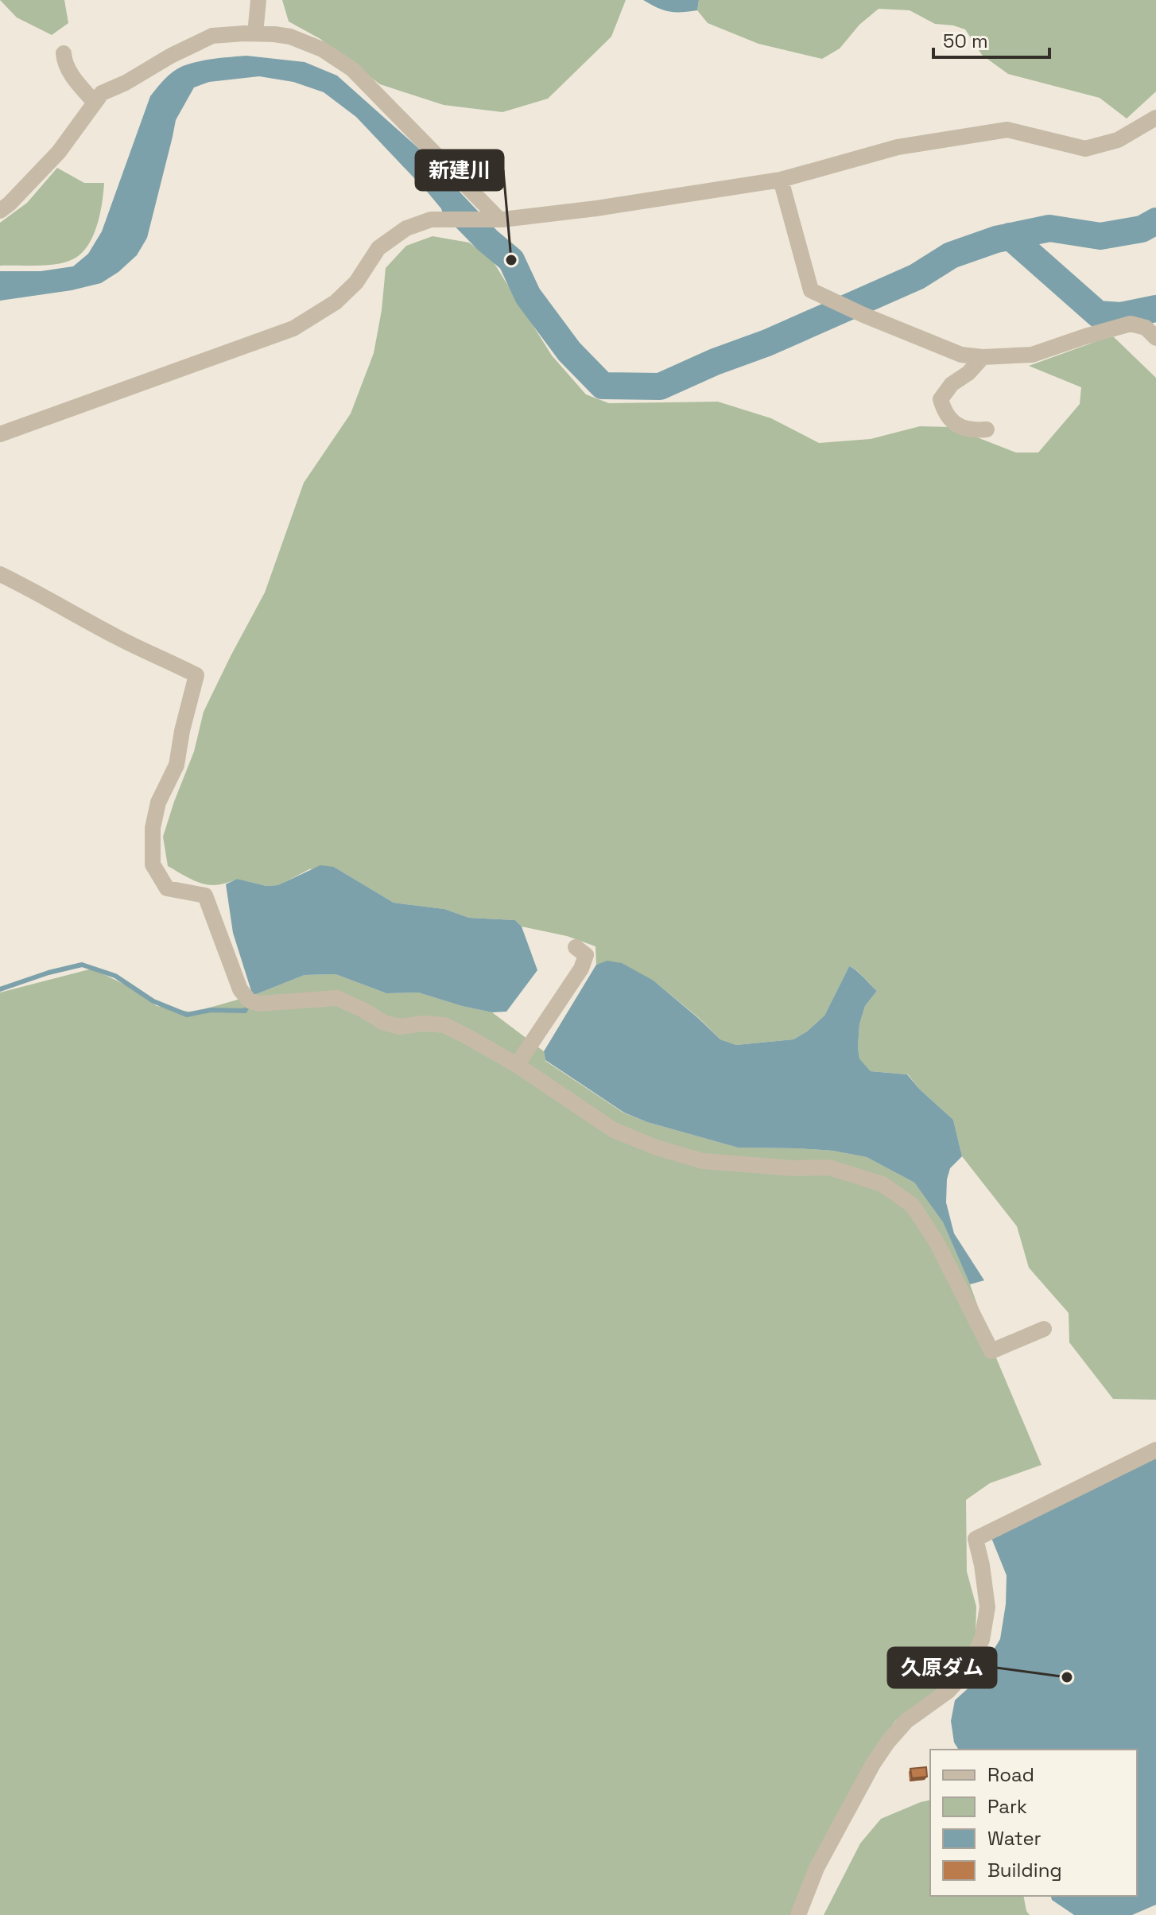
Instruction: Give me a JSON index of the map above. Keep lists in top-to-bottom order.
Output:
{
  "places": ["新建川", "久原ダム"],
  "legend": [
    "Road",
    "Park",
    "Water",
    "Building"
  ],
  "scale_bar": "50 m"
}
